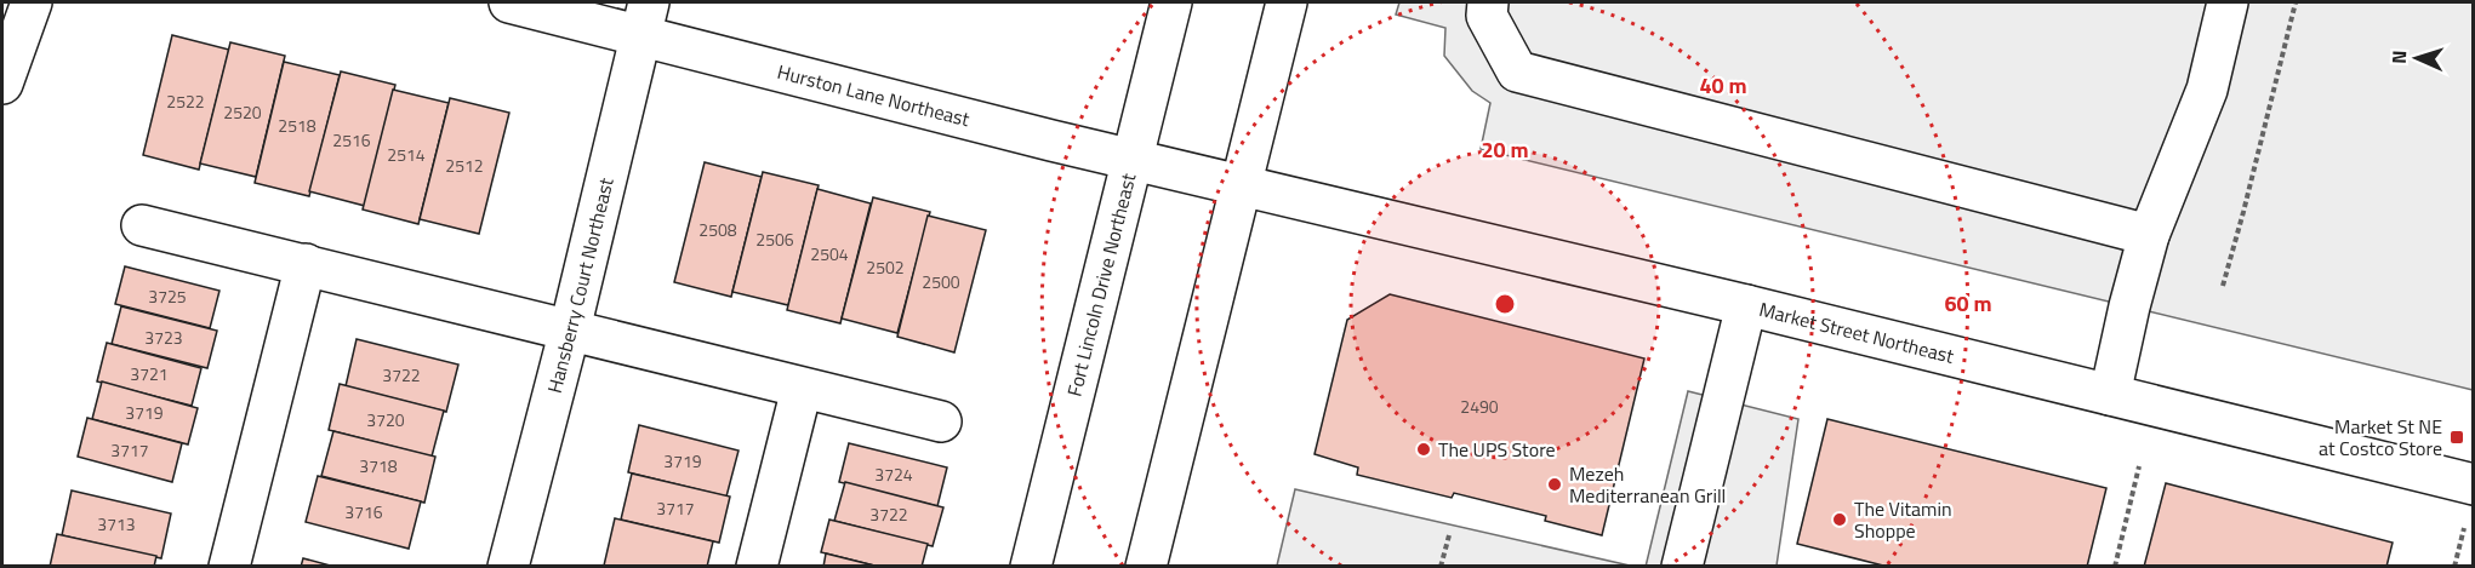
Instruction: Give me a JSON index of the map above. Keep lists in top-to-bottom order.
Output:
{
  "streets": {
    "street": [
      "Hurston Lane Northeast",
      "Hansberry Court Northeast",
      "Fort Lincoln Drive Northeast",
      "Market Street Northeast"
    ]
  },
  "crossings": [
    ["Hurston Lane Northeast", "Hansberry Court Northeast"],
    ["Hurston Lane Northeast", "Fort Lincoln Drive Northeast"],
    ["Hurston Lane Northeast", "Market Street Northeast"]
  ],
  "places": {
    "transit": ["Market St NE at Costco Store"],
    "other": ["The UPS Store", "Mezeh Mediterranean Grill", "The Vitamin Shoppe"]
  },
  "house_numbers": [
    "2522",
    "2520",
    "2518",
    "2516",
    "2514",
    "2512",
    "2508",
    "2506",
    "2504",
    "2502",
    "2500",
    "3725",
    "3723",
    "3721",
    "3722",
    "2490",
    "3719",
    "3720",
    "3717",
    "3719",
    "3718",
    "3724",
    "3717",
    "3716",
    "3722",
    "3713"
  ],
  "north": "left",
  "rings": ["40 m", "20 m", "60 m"]
}
